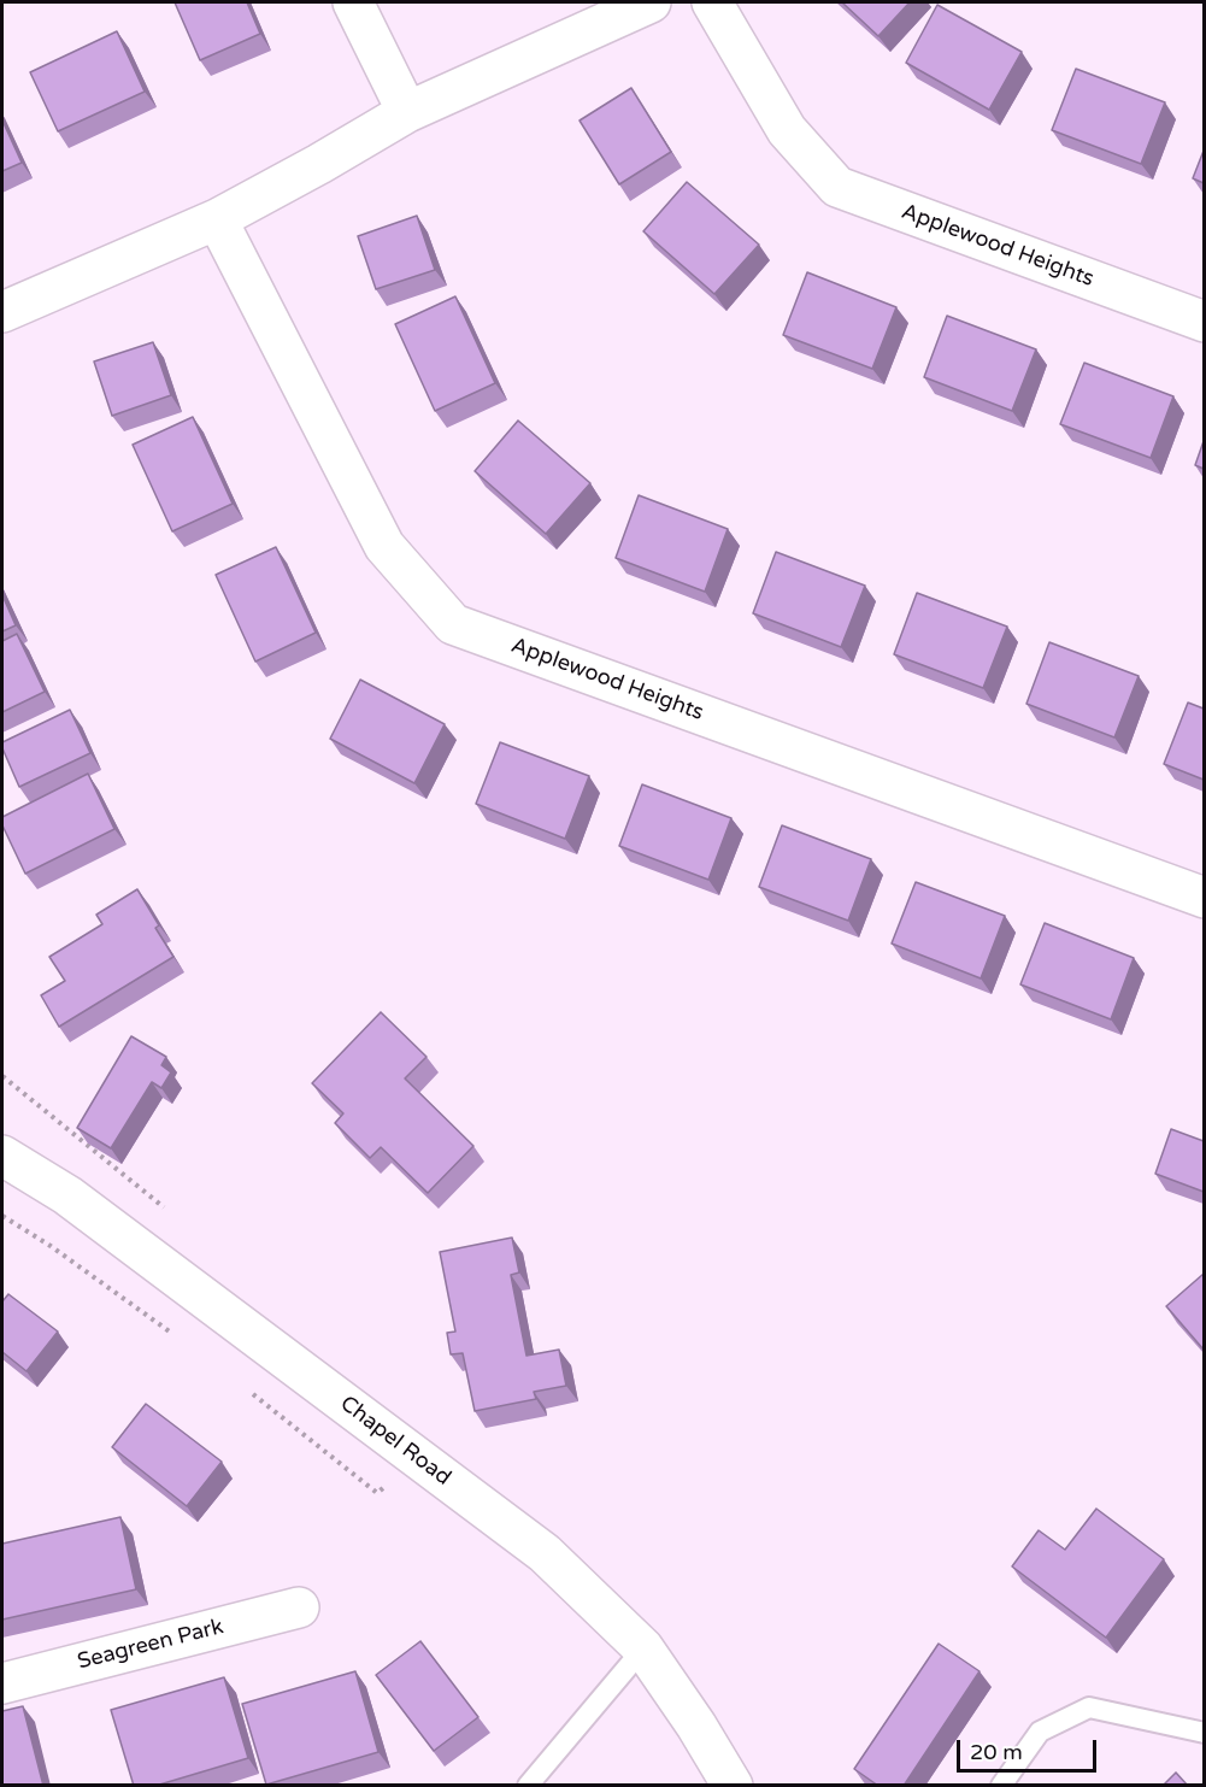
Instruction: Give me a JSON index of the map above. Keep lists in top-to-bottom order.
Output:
{
  "streets": {
    "street": ["Applewood Heights", "Chapel Road", "Seagreen Park"]
  },
  "scale_bar": "20 m"
}
